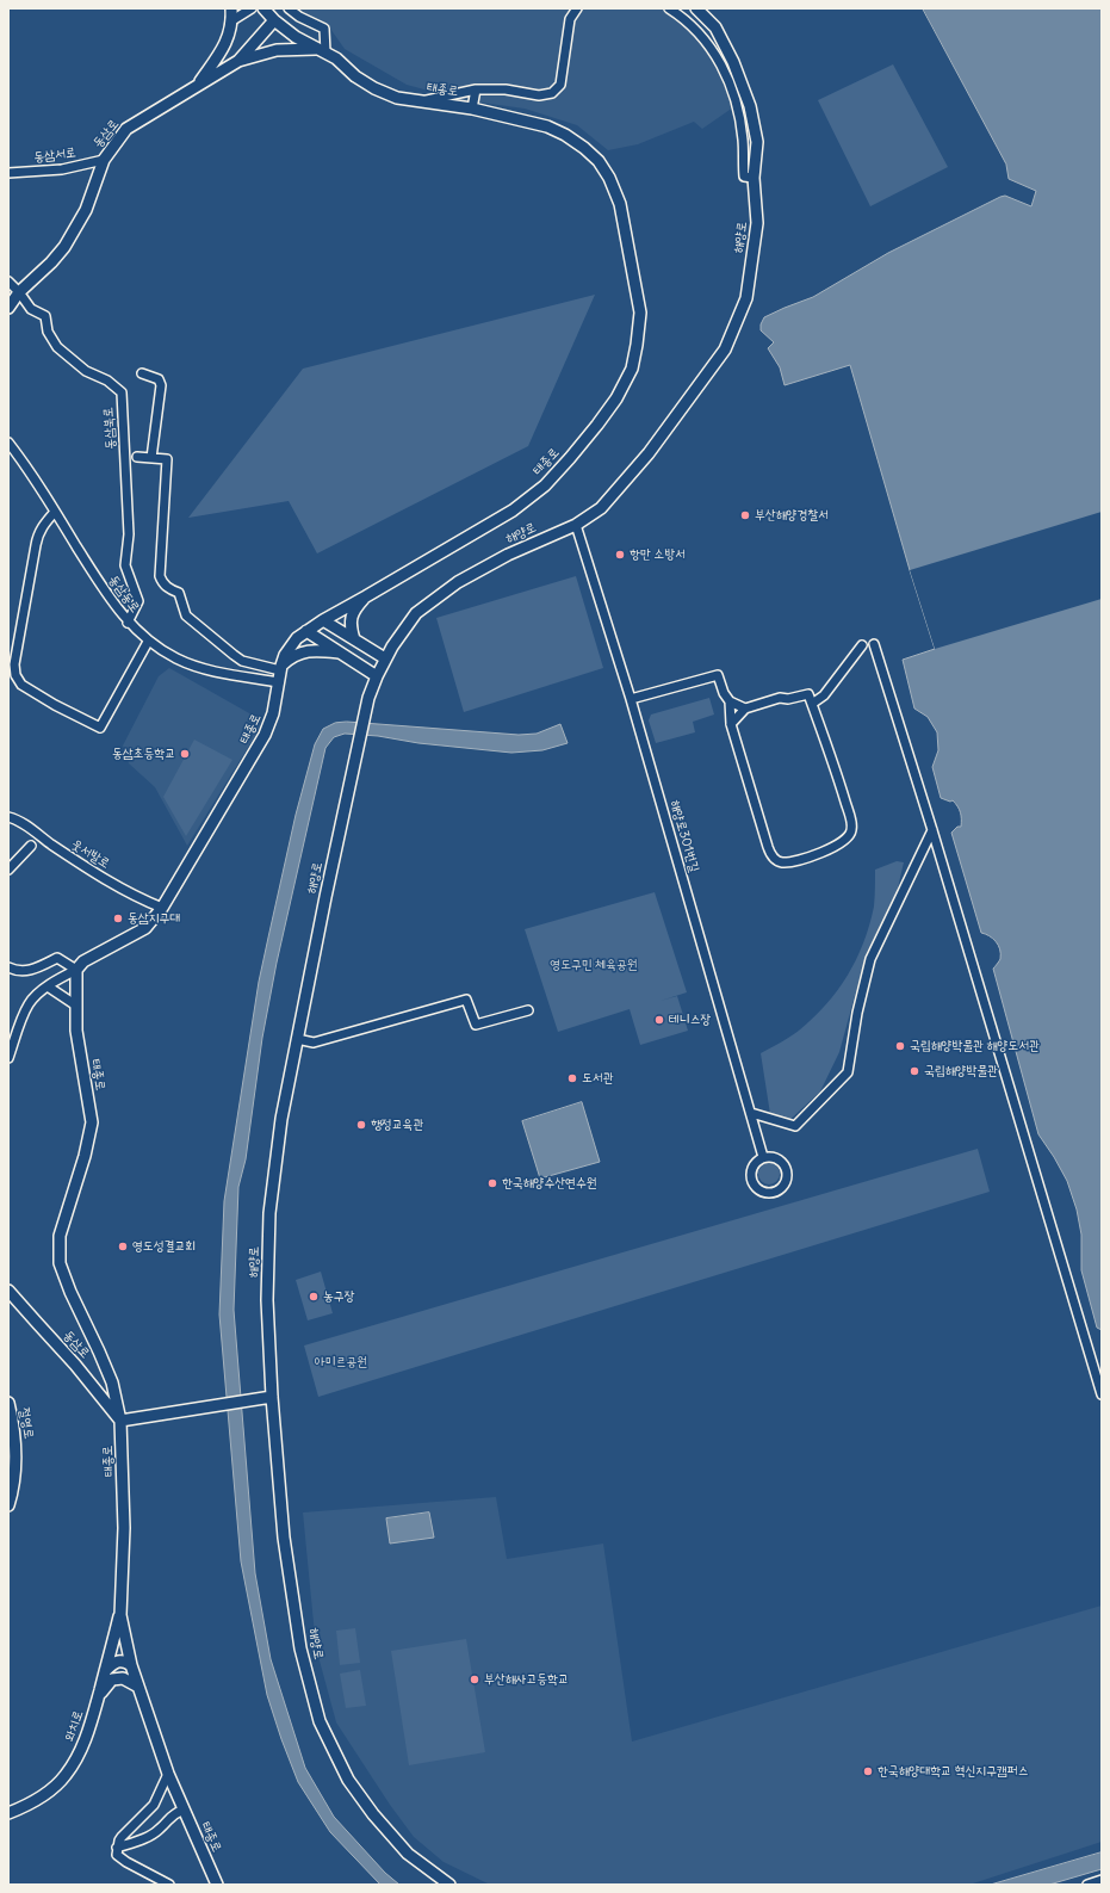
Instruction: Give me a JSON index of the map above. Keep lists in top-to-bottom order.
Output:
{
  "streets": {
    "main road": [
      "태종로",
      "동삼로",
      "해양로",
      "절영로",
      "와치로"
    ],
    "street": [
      "동삼서로",
      "동삼북로",
      "동삼동로",
      "해양로301번길",
      "웃서발로"
    ]
  },
  "crossings": [
    ["태종로", "동삼로"],
    ["태종로", "동삼동로"],
    ["태종로", "웃서발로"],
    ["태종로", "와치로"],
    ["동삼로", "동삼서로"],
    ["동삼로", "동삼북로"],
    ["해양로", "해양로301번길"],
    ["동삼북로", "동삼동로"]
  ],
  "parks": ["영도구민 체육공원", "아미르공원"],
  "places": [
    "부산해양경찰서",
    "항만 소방서",
    "동삼초등학교",
    "동삼지구대",
    "테니스장",
    "국립해양박물관 해양도서관",
    "국립해양박물관",
    "도서관",
    "행정교육관",
    "한국해양수산연수원",
    "영도성결교회",
    "농구장",
    "부산해사고등학교",
    "한국해양대학교 혁신지구캠퍼스"
  ]
}
